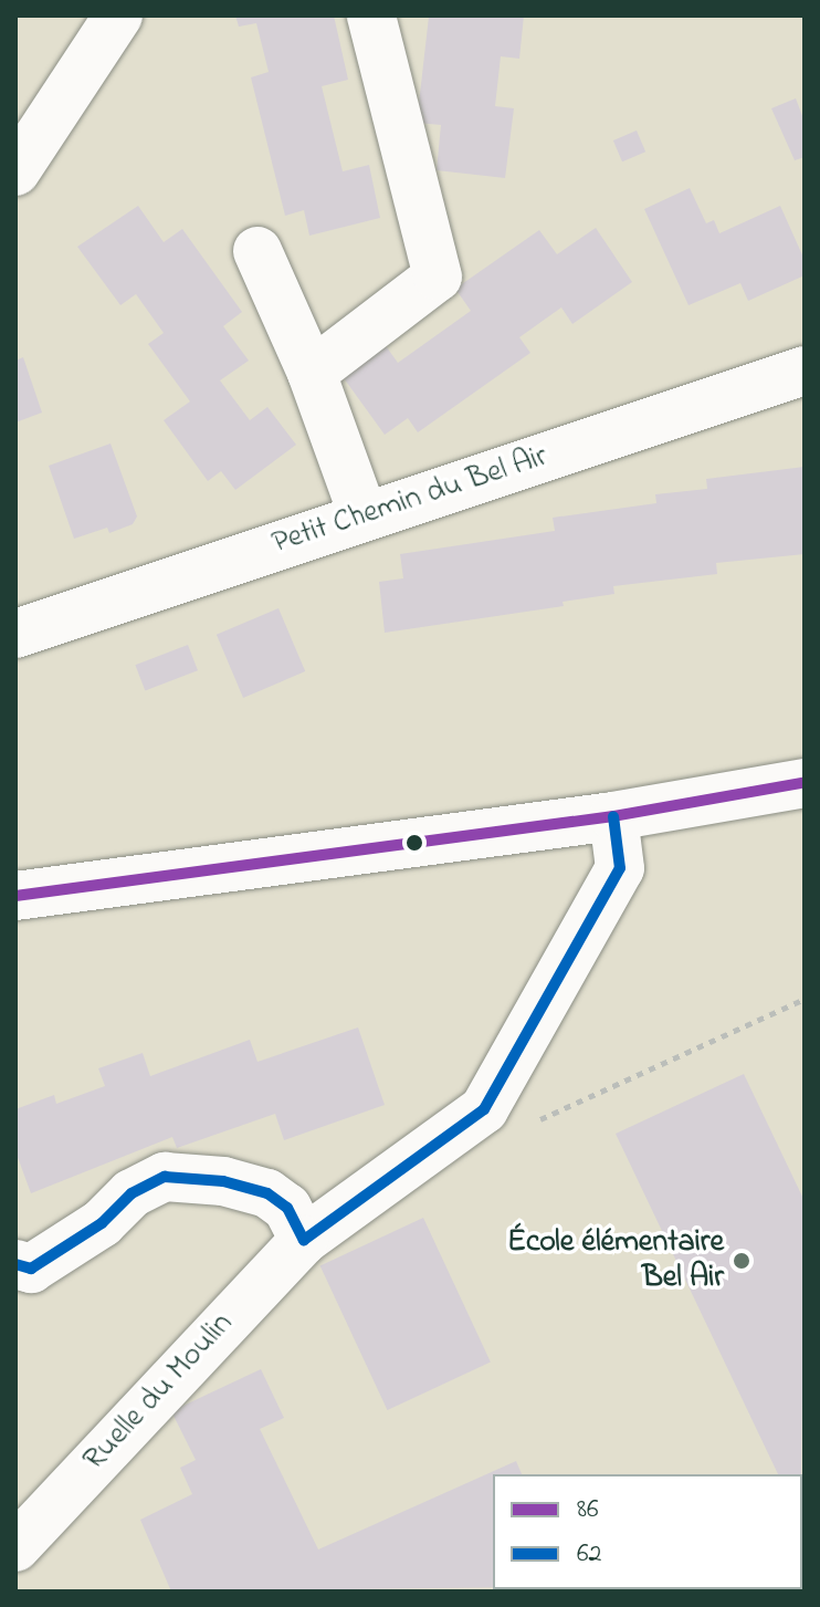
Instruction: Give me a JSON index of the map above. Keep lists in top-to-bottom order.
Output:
{
  "streets": {
    "street": ["Petit Chemin du Bel Air", "Ruelle du Moulin"]
  },
  "places": ["École élémentaire Bel Air"],
  "lines": ["transit line 86", "transit line 62"],
  "legend": ["86", "62"]
}
